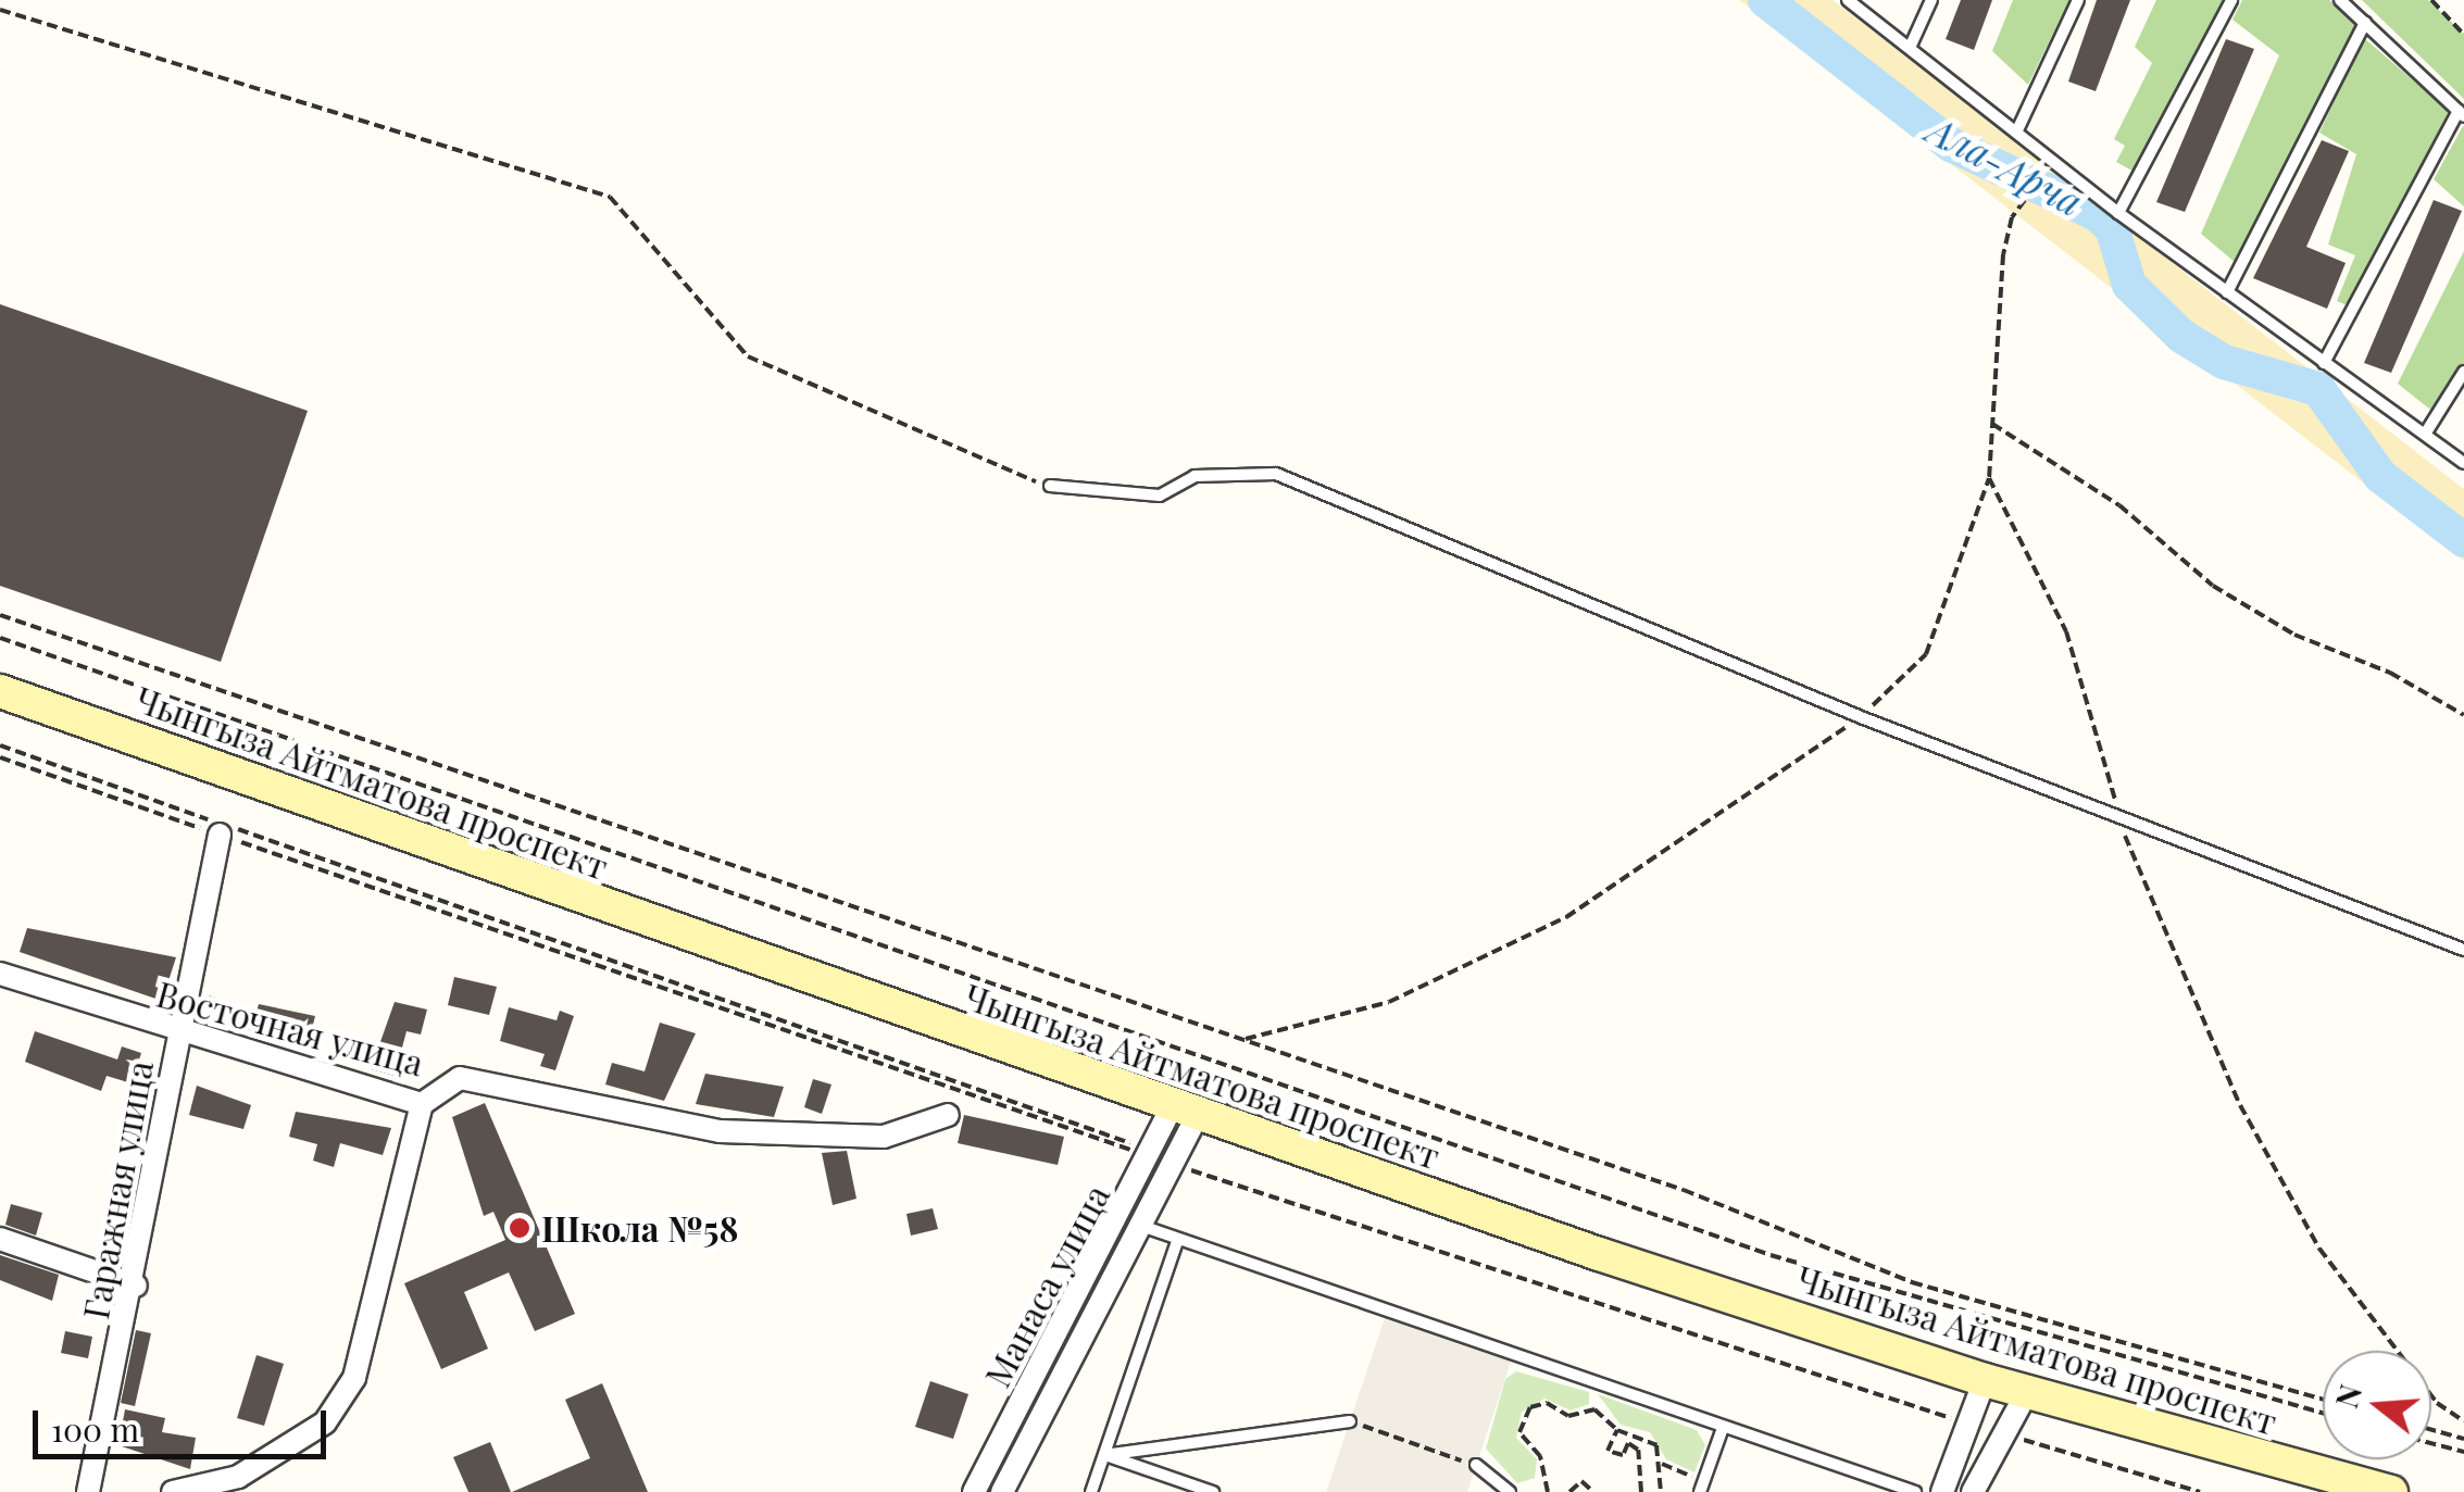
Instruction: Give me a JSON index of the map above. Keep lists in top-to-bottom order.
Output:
{
  "streets": {
    "main road": ["Чынгыза Айтматова проспект"],
    "street": ["Восточная улица", "Гаражная улица", "Манаса улица"]
  },
  "crossings": [
    ["Чынгыза Айтматова проспект", "Манаса улица"],
    ["Восточная улица", "Гаражная улица"]
  ],
  "water": ["Ала-Арча"],
  "places": ["Школа №58"],
  "scale_bar": "100 m",
  "north": "left"
}
